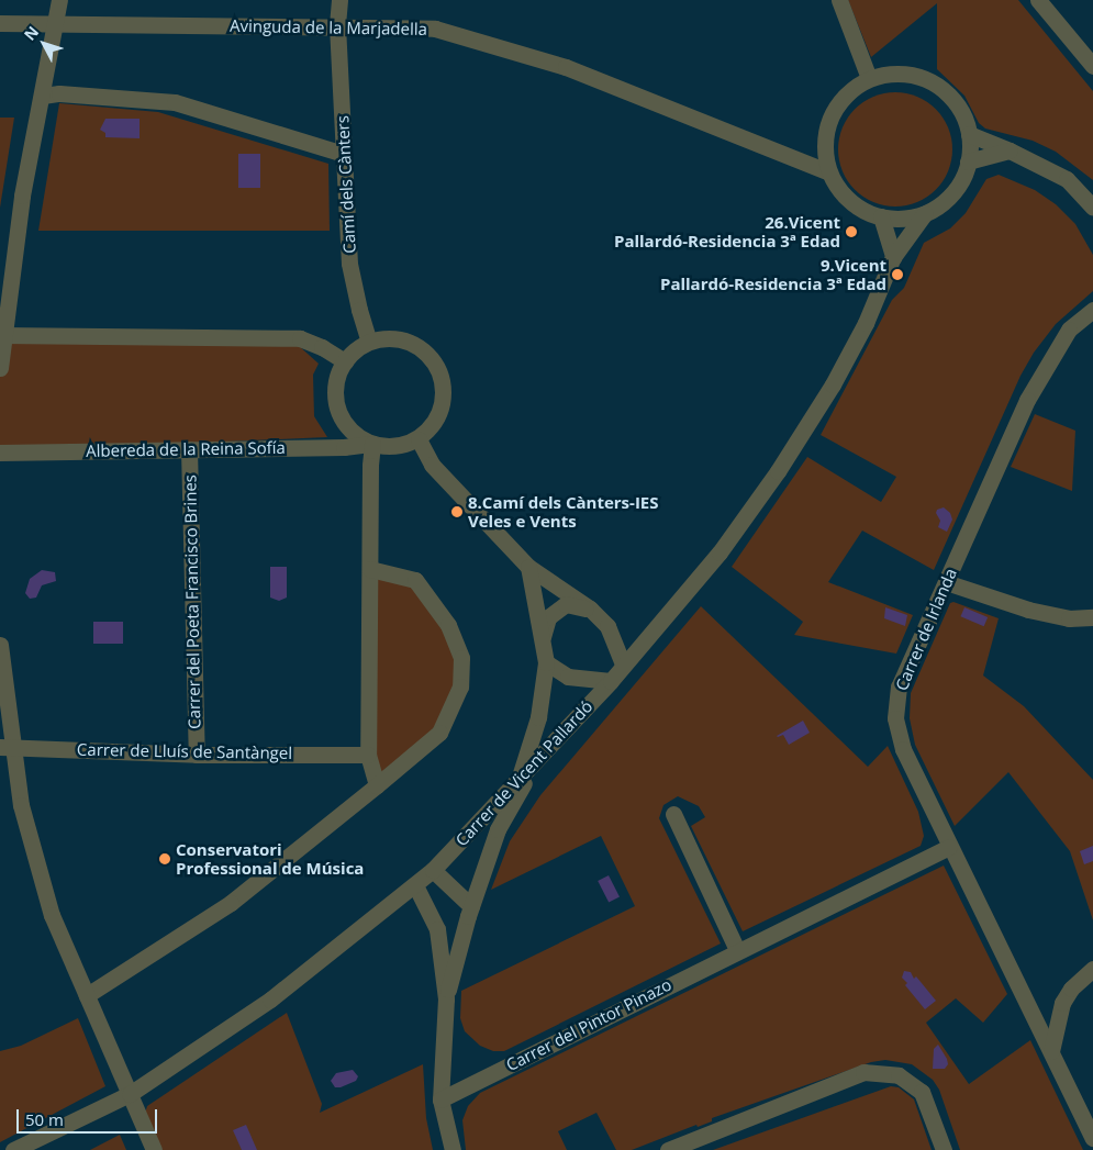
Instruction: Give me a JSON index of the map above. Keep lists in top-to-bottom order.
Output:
{
  "streets": {
    "street": [
      "Avinguda de la Marjadella",
      "Camí dels Cànters",
      "Albereda de la Reina Sofía",
      "Carrer del Poeta Francisco Brines",
      "Carrer de Irlanda",
      "Carrer de Lluís de Santàngel",
      "Carrer de Vicent Pallardó",
      "Carrer del Pintor Pinazo"
    ]
  },
  "crossings": [
    ["Avinguda de la Marjadella", "Camí dels Cànters"],
    ["Avinguda de la Marjadella", "Carrer de Vicent Pallardó"],
    ["Camí dels Cànters", "Albereda de la Reina Sofía"],
    ["Albereda de la Reina Sofía", "Carrer del Poeta Francisco Brines"],
    ["Carrer del Poeta Francisco Brines", "Carrer de Lluís de Santàngel"],
    ["Carrer de Irlanda", "Carrer del Pintor Pinazo"]
  ],
  "places": [
    "26.Vicent Pallardó-Residencia 3ª Edad",
    "9.Vicent Pallardó-Residencia 3ª Edad",
    "8.Camí dels Cànters-IES Veles e Vents",
    "Conservatori Professional de Música"
  ],
  "scale_bar": "50 m",
  "north": "top left"
}
